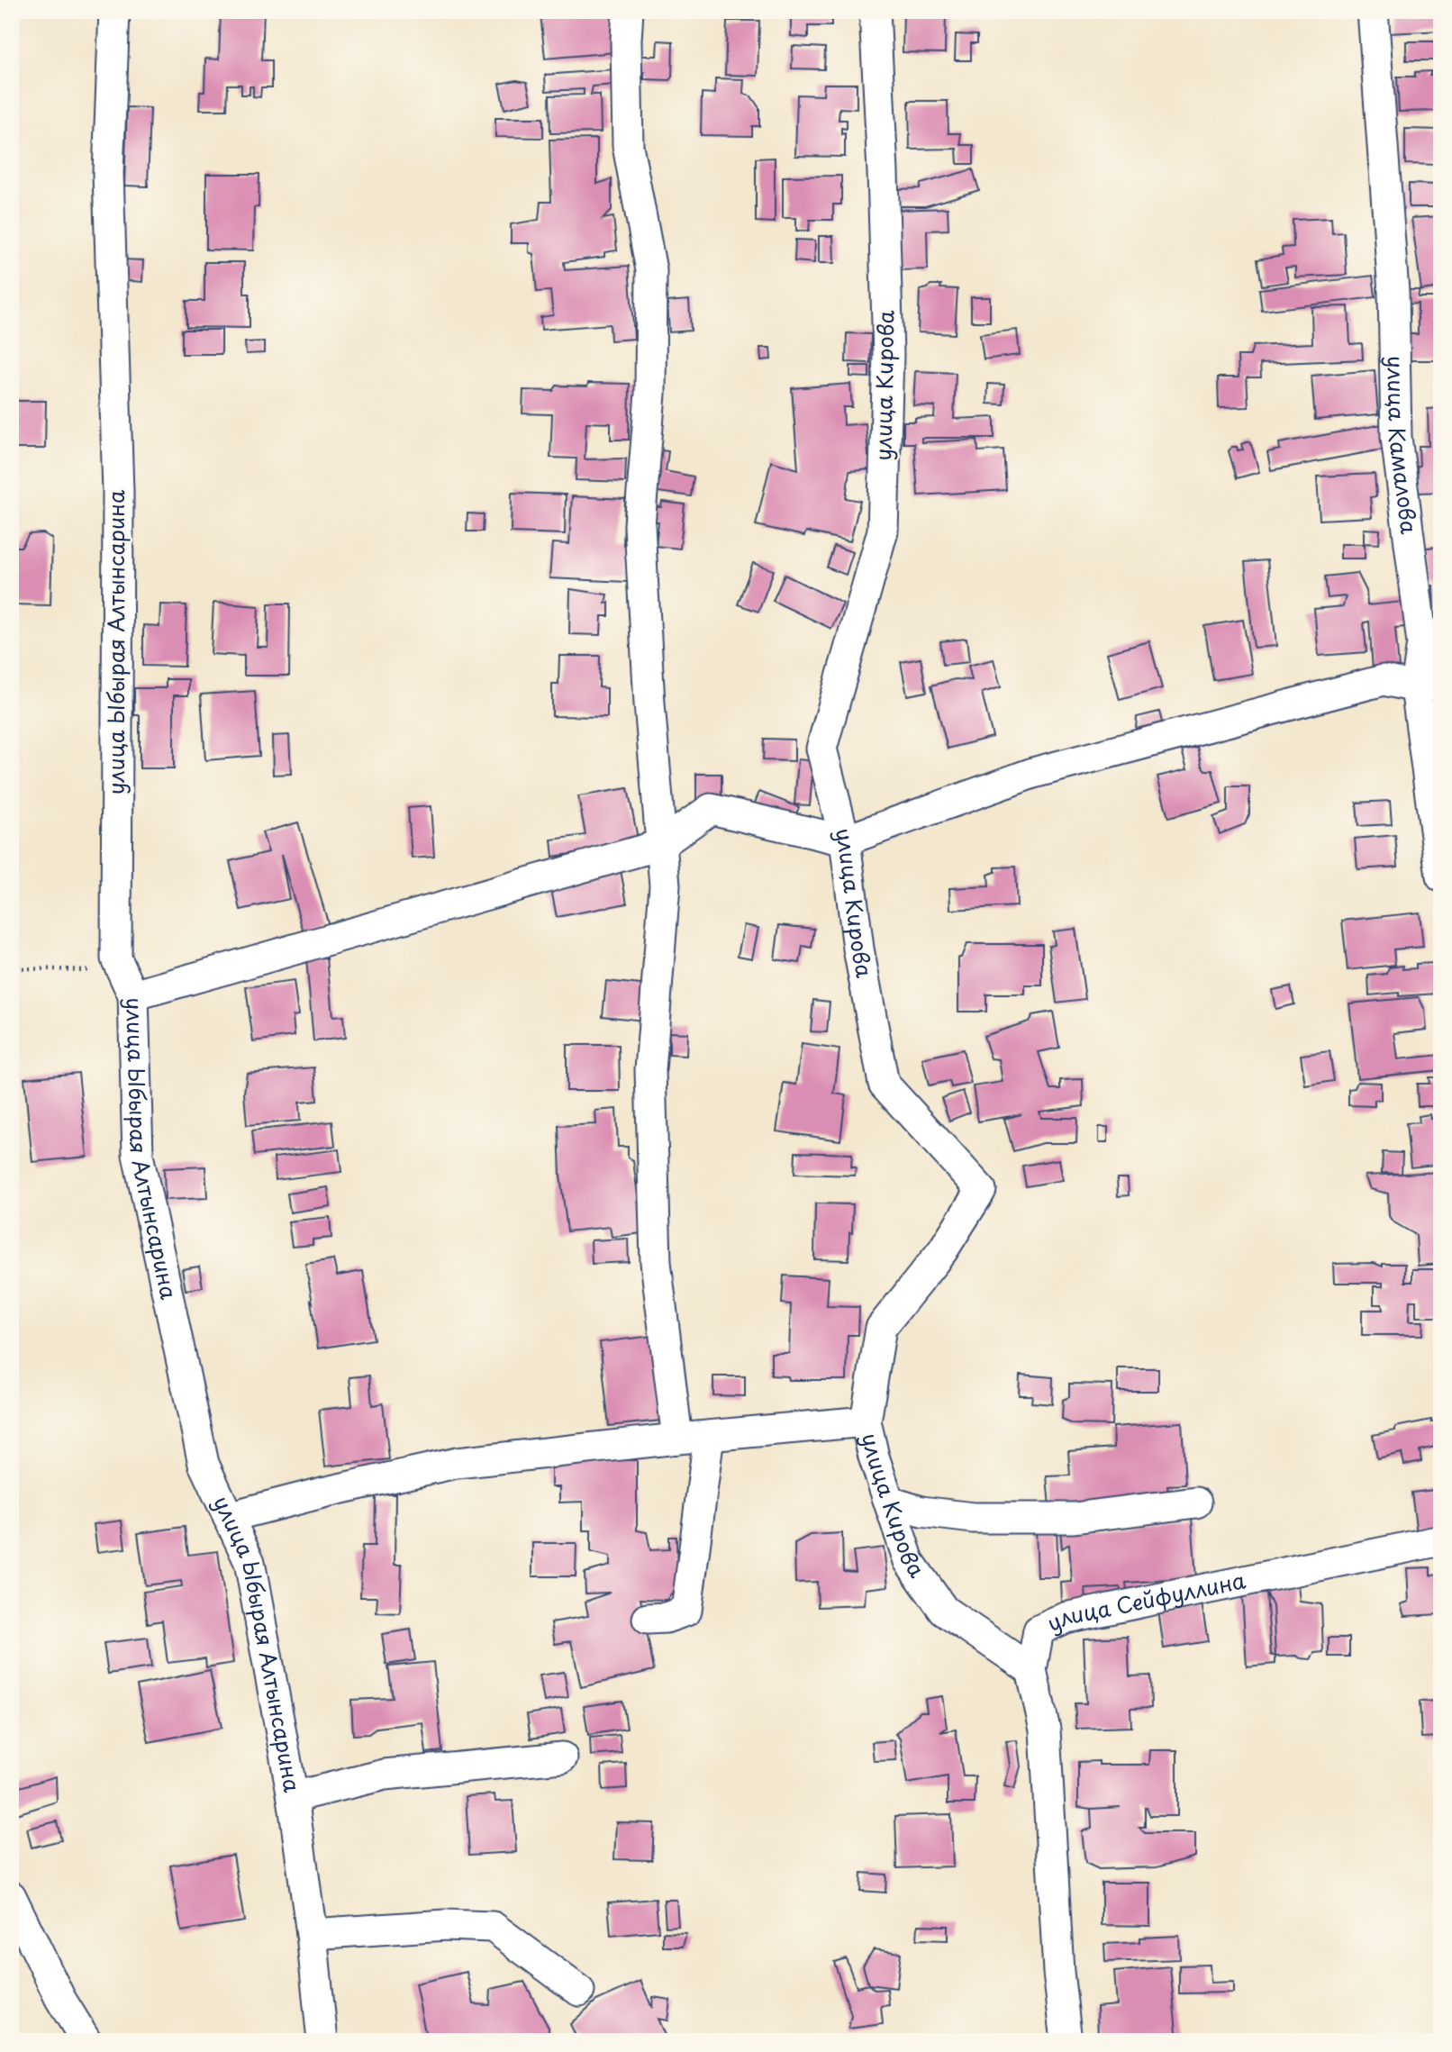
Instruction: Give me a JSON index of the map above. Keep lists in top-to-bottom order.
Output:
{
  "streets": {
    "street": [
      "улица Кирова",
      "улица Камалова",
      "улица Ыбырая Алтынсарина",
      "улица Сейфуллина"
    ]
  },
  "crossings": [
    ["улица Кирова", "улица Сейфуллина"]
  ]
}
